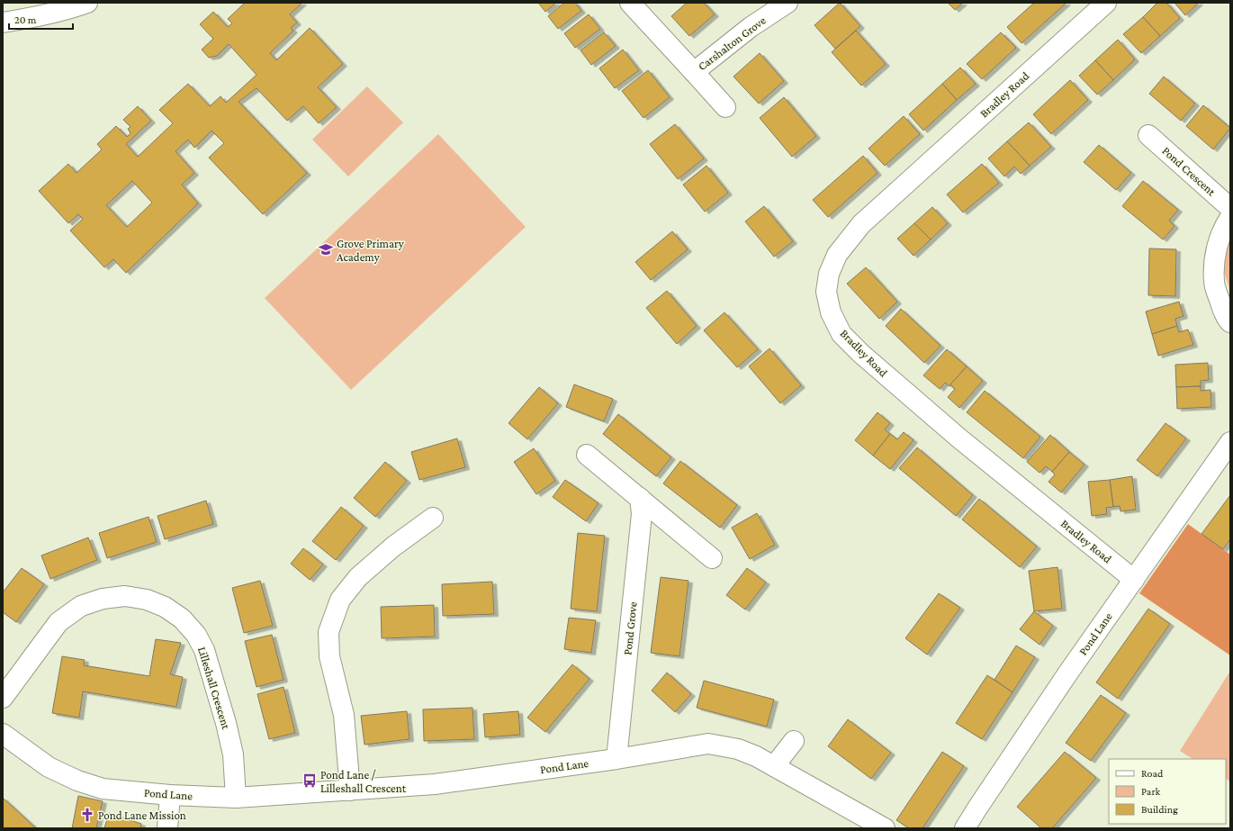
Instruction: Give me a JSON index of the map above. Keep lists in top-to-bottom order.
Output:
{
  "streets": {
    "street": [
      "Carshalton Grove",
      "Bradley Road",
      "Pond Crescent",
      "Pond Grove",
      "Pond Lane",
      "Lilleshall Crescent"
    ]
  },
  "crossings": [
    ["Bradley Road", "Pond Lane"],
    ["Pond Grove", "Pond Lane"],
    ["Pond Lane", "Lilleshall Crescent"]
  ],
  "places": {
    "school or university": ["Grove Primary Academy"],
    "bus stop": ["Pond Lane / Lilleshall Crescent"],
    "church": ["Pond Lane Mission"]
  },
  "legend": ["Road", "Park", "Building"],
  "scale_bar": "20 m"
}
